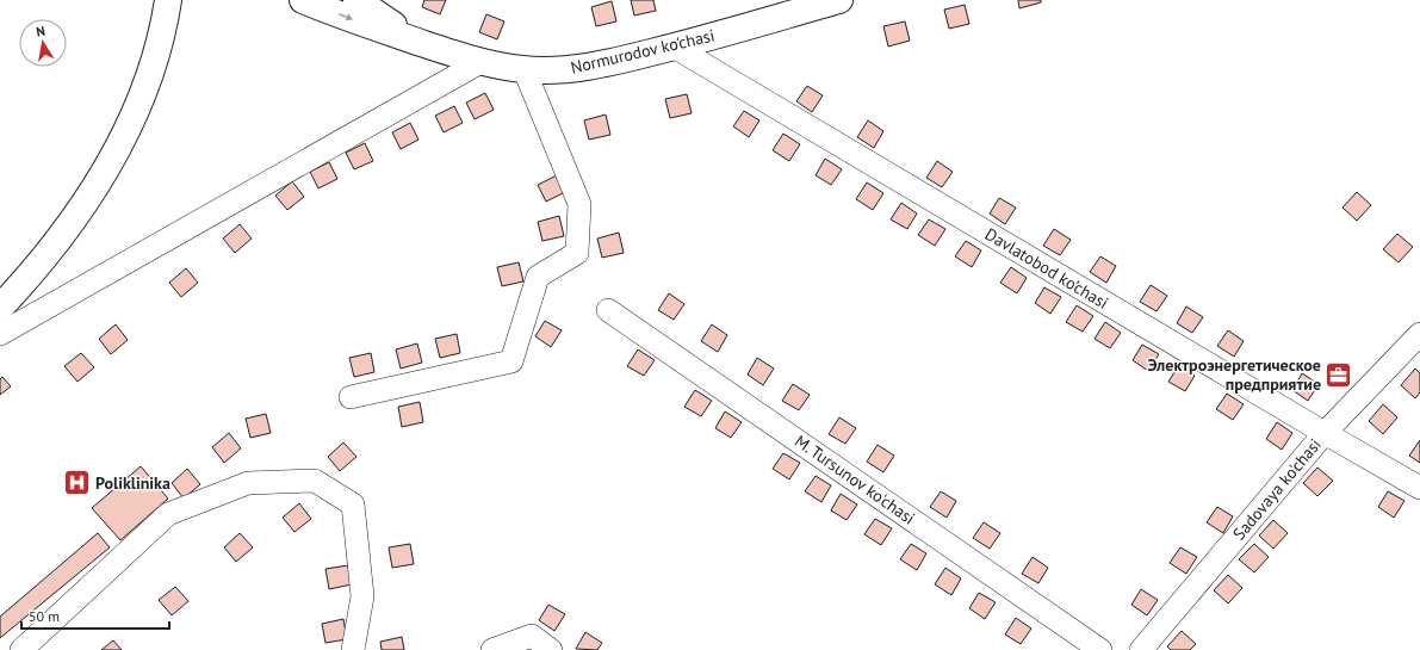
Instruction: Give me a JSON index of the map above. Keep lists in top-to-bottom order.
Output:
{
  "streets": {
    "main road": ["Normurodov ko'chasi"],
    "street": ["Davlatobod ko’chasi", "M. Tursunov ko'chasi", "Sadovaya ko'chasi"]
  },
  "crossings": [
    ["Normurodov ko'chasi", "Davlatobod ko’chasi"],
    ["Davlatobod ko’chasi", "Sadovaya ko'chasi"]
  ],
  "places": {
    "office": ["Электроэнергетическое предприятие"],
    "hospital": ["Poliklinika"]
  },
  "scale_bar": "50 m",
  "north": "top"
}
